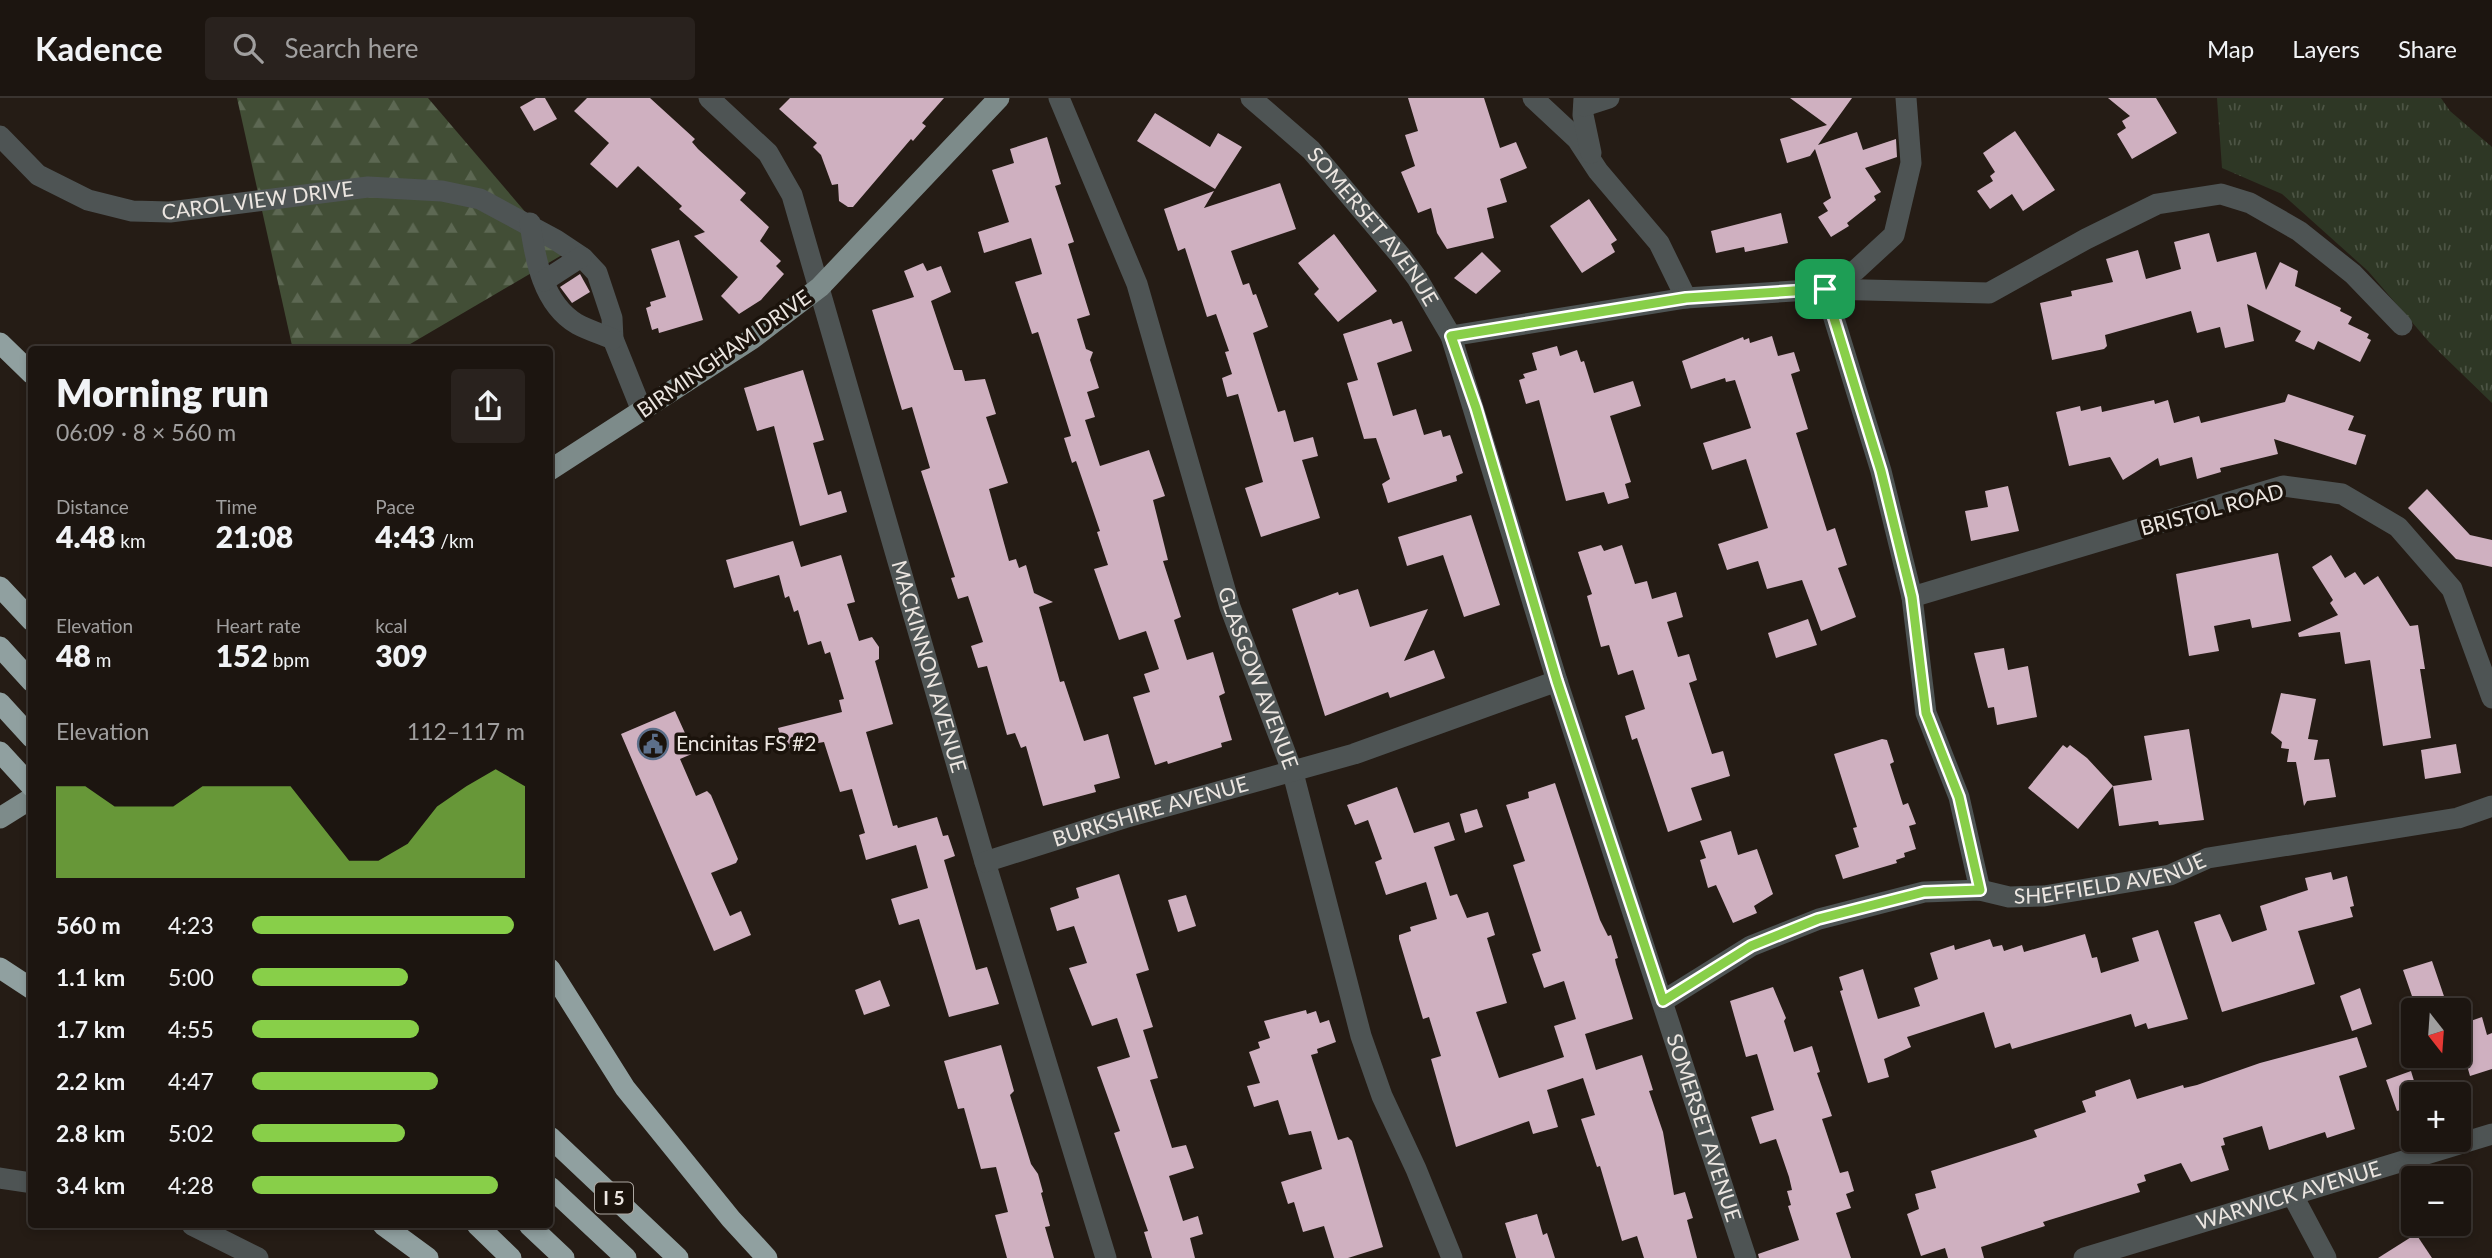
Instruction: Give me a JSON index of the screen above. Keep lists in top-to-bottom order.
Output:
{
  "streets": {
    "highway": ["I 5"],
    "main road": ["BIRMINGHAM DRIVE"],
    "street": [
      "CAROL VIEW DRIVE",
      "SOMERSET AVENUE",
      "BRISTOL ROAD",
      "MACKINNON AVENUE",
      "GLASGOW AVENUE",
      "BURKSHIRE AVENUE",
      "SHEFFIELD AVENUE",
      "WARWICK AVENUE"
    ]
  },
  "crossings": [
    ["CAROL VIEW DRIVE", "BIRMINGHAM DRIVE"],
    ["SOMERSET AVENUE", "BURKSHIRE AVENUE"],
    ["SOMERSET AVENUE", "SHEFFIELD AVENUE"],
    ["BIRMINGHAM DRIVE", "MACKINNON AVENUE"],
    ["MACKINNON AVENUE", "BURKSHIRE AVENUE"],
    ["GLASGOW AVENUE", "BURKSHIRE AVENUE"]
  ],
  "places": {
    "public building": ["Encinitas FS #2"]
  },
  "north": "bottom",
  "page": {
    "header": "Kadence",
    "search": "Search here",
    "nav": ["Map", "Layers", "Share"],
    "heading": ["Morning run", "06:09 · 8 × 560 m"],
    "stats": [
      ["Distance", "4.48 km"],
      ["Time", "21:08"],
      ["Pace", "4:43 /km"],
      ["Elevation", "48 m"],
      ["Heart rate", "152 bpm"],
      ["kcal", "309"]
    ],
    "chart": ["Elevation", "112–117 m"],
    "list": [
      {
        "name": "560 m",
        "note": "4:23"
      },
      {
        "name": "1.1 km",
        "note": "5:00"
      },
      {
        "name": "1.7 km",
        "note": "4:55"
      },
      {
        "name": "2.2 km",
        "note": "4:47"
      },
      {
        "name": "2.8 km",
        "note": "5:02"
      },
      {
        "name": "3.4 km",
        "note": "4:28"
      }
    ],
    "map_buttons": ["+", "−"]
  }
}
